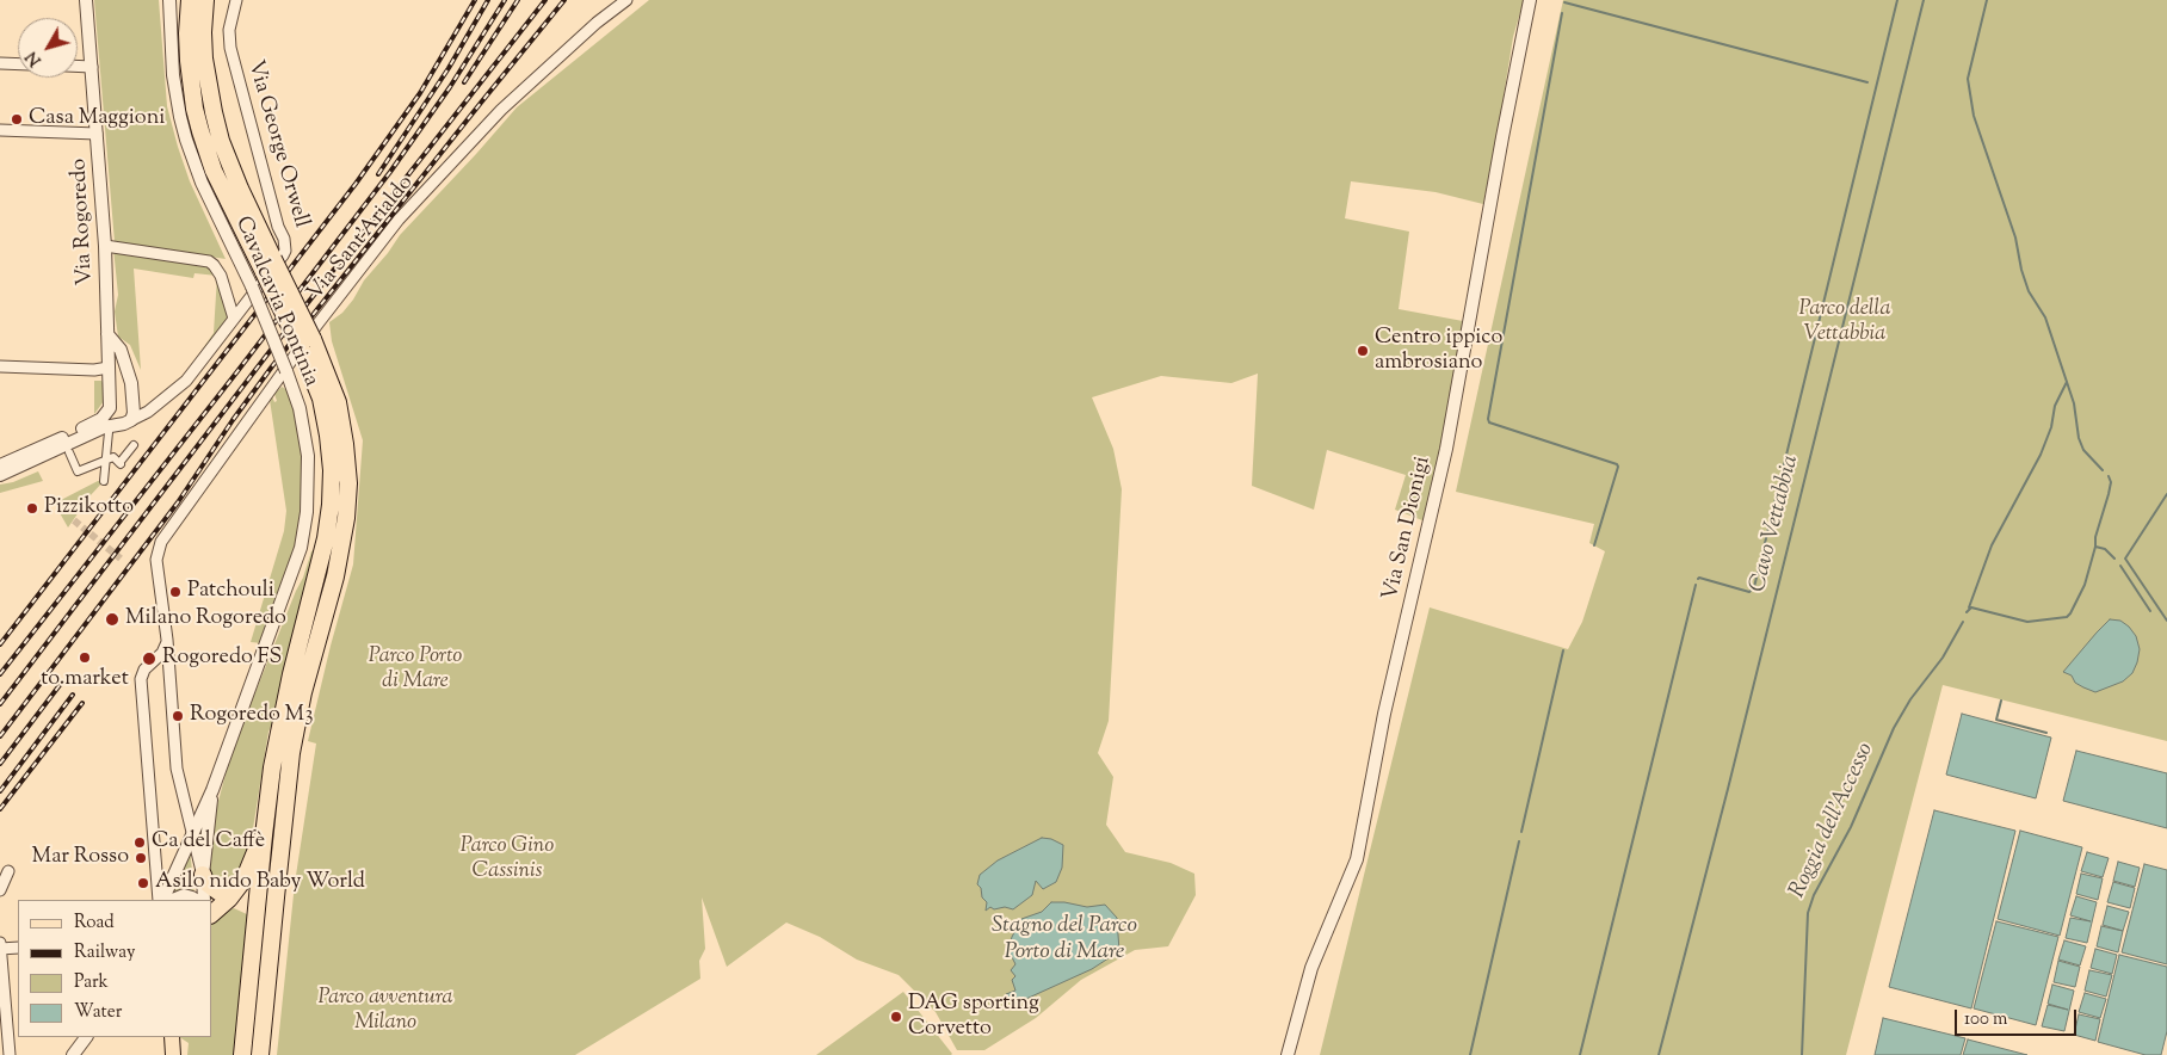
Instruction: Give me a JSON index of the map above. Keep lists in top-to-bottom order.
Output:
{
  "streets": {
    "street": [
      "Via George Orwell",
      "Via Rogoredo",
      "Via Sant'Arialdo",
      "Cavalcavia Pontinia",
      "Via San Dionigi"
    ]
  },
  "crossings": [
    ["Via George Orwell", "Via Rogoredo"]
  ],
  "water": ["Cavo Vettabbia", "Roggia dell'Accesso", "Stagno del Parco Porto di Mare"],
  "parks": [
    "Parco della Vettabbia",
    "Parco Porto di Mare",
    "Parco Gino Cassinis",
    "Parco avventura Milano"
  ],
  "places": [
    "Casa Maggioni",
    "Centro ippico ambrosiano",
    "Pizzikotto",
    "Patchouli",
    "Milano Rogoredo",
    "to.market",
    "Rogoredo FS",
    "Rogoredo M3",
    "Ca del Caffè",
    "Mar Rosso",
    "Asilo nido Baby World",
    "DAG sporting Corvetto"
  ],
  "legend": [
    "Road",
    "Railway",
    "Park",
    "Water"
  ],
  "scale_bar": "100 m",
  "north": "bottom left"
}
